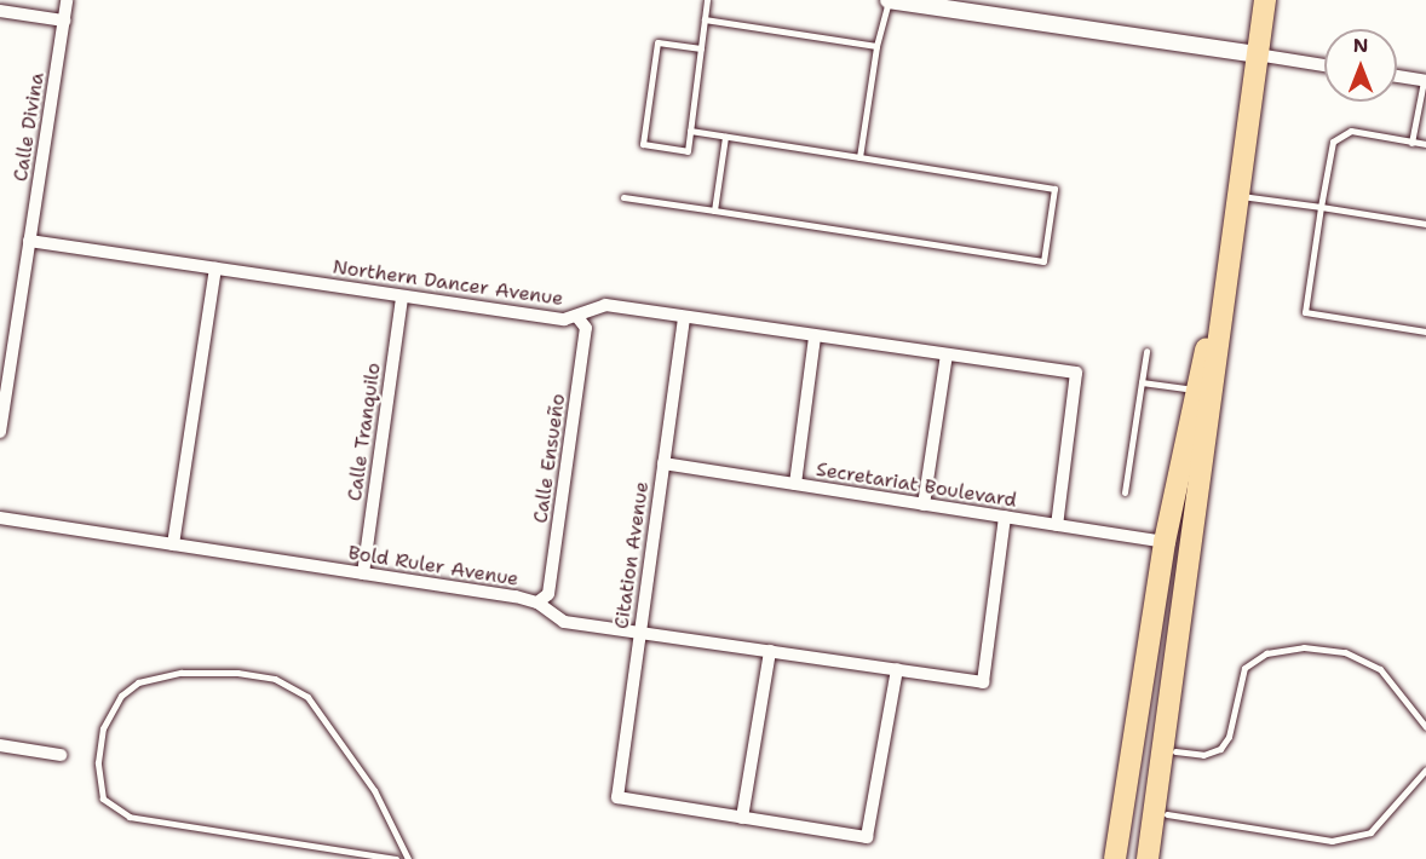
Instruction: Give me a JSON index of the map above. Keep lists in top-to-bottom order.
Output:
{
  "streets": {
    "street": [
      "Calle Divina",
      "Northern Dancer Avenue",
      "Calle Tranquilo",
      "Calle Ensueño",
      "Secretariat Boulevard",
      "Citation Avenue",
      "Bold Ruler Avenue"
    ]
  },
  "crossings": [
    ["Calle Divina", "Northern Dancer Avenue"],
    ["Northern Dancer Avenue", "Calle Tranquilo"],
    ["Northern Dancer Avenue", "Calle Ensueño"],
    ["Northern Dancer Avenue", "Secretariat Boulevard"],
    ["Northern Dancer Avenue", "Citation Avenue"],
    ["Calle Tranquilo", "Bold Ruler Avenue"],
    ["Calle Ensueño", "Bold Ruler Avenue"],
    ["Secretariat Boulevard", "Citation Avenue"],
    ["Secretariat Boulevard", "Bold Ruler Avenue"],
    ["Citation Avenue", "Bold Ruler Avenue"]
  ],
  "north": "top"
}
